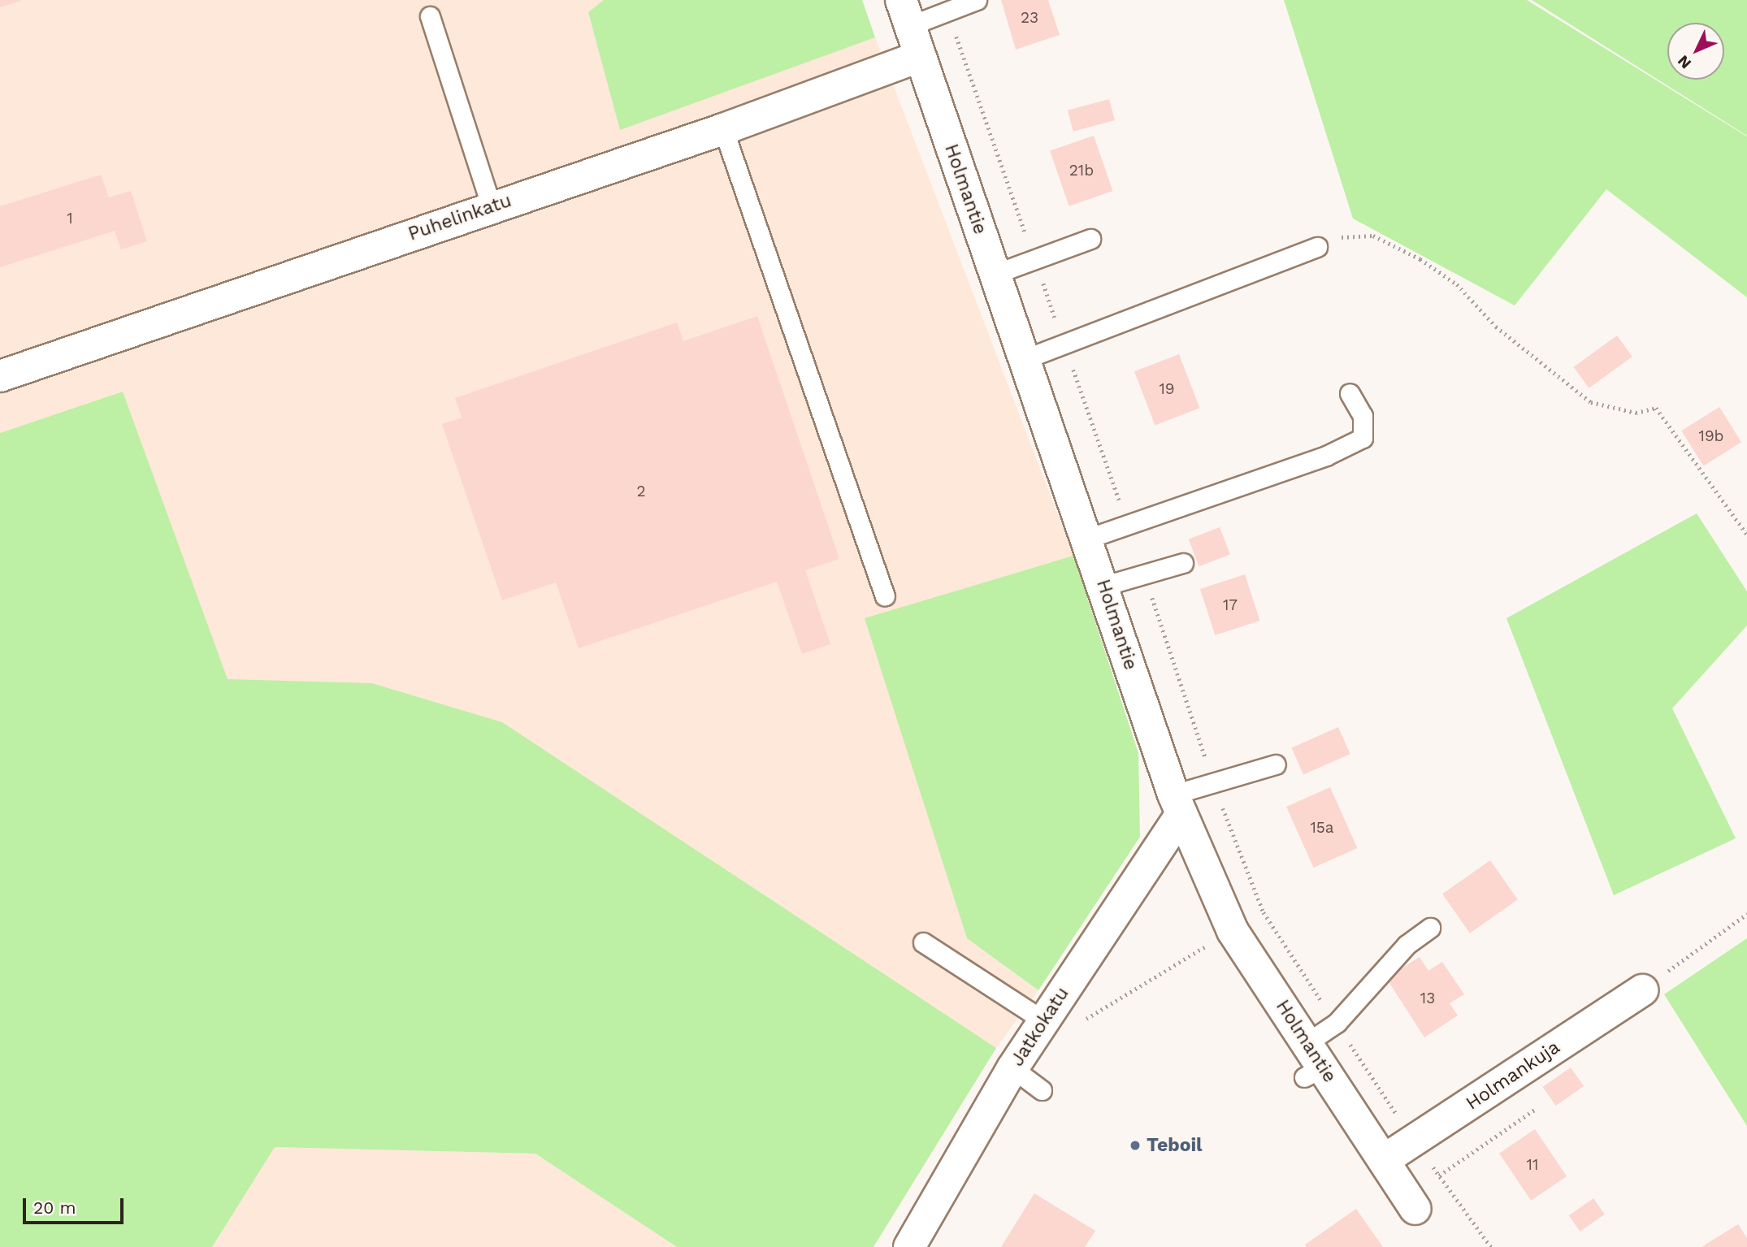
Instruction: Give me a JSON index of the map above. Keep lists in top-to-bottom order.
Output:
{
  "streets": {
    "street": [
      "Holmantie",
      "Puhelinkatu",
      "Jatkokatu",
      "Holmankuja"
    ]
  },
  "crossings": [
    ["Holmantie", "Puhelinkatu"],
    ["Holmantie", "Jatkokatu"],
    ["Holmantie", "Holmankuja"]
  ],
  "places": ["Teboil"],
  "house_numbers": [
    "23",
    "21b",
    "1",
    "19",
    "19b",
    "2",
    "17",
    "15a",
    "13",
    "11"
  ],
  "scale_bar": "20 m",
  "north": "bottom left"
}
